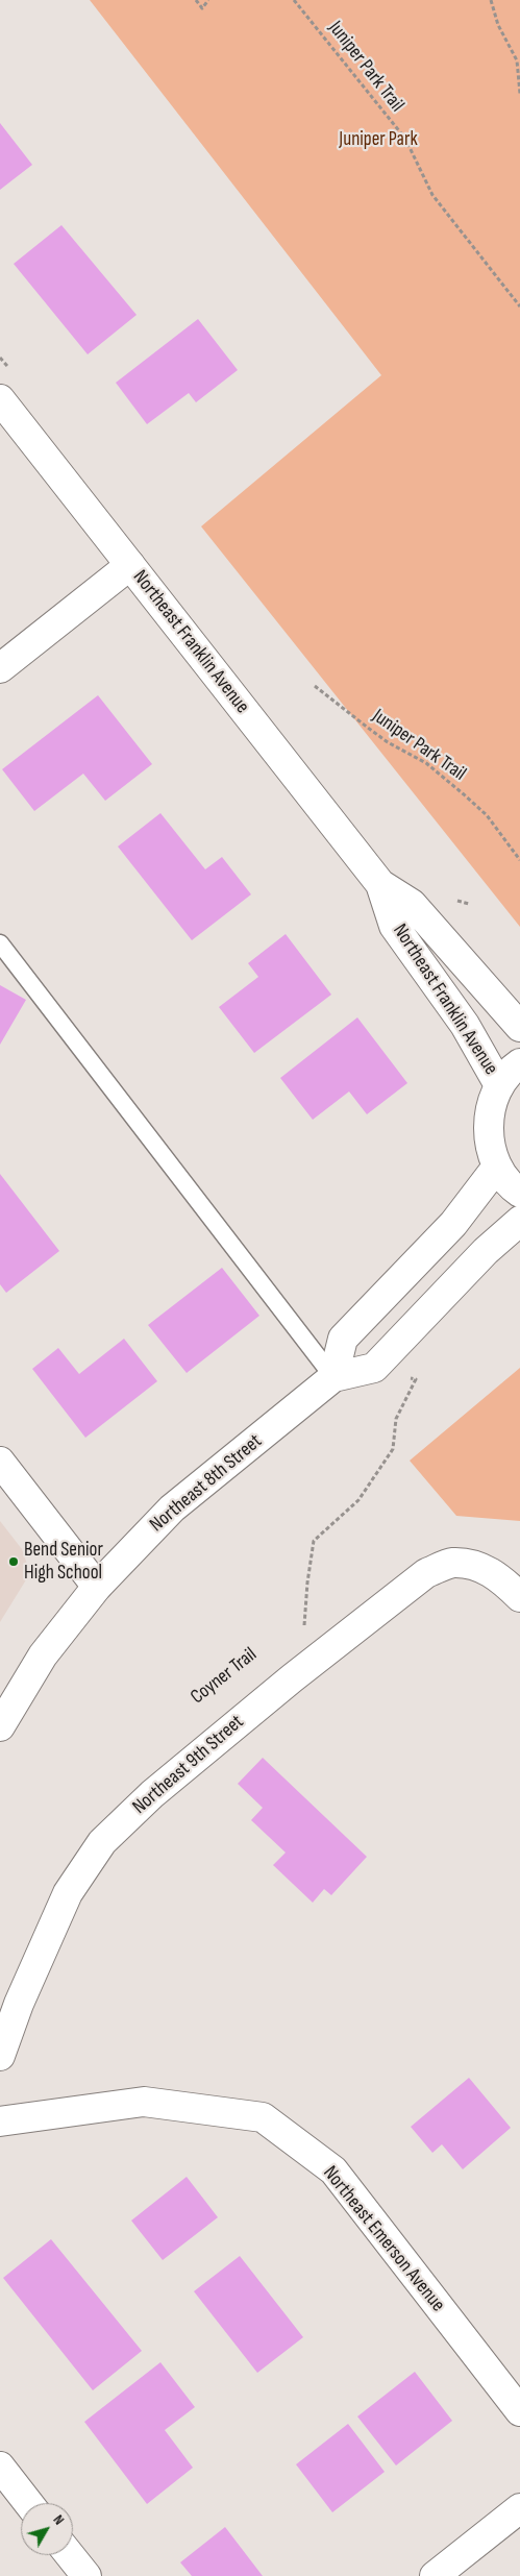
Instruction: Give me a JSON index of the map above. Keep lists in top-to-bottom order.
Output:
{
  "streets": {
    "street": [
      "Northeast Franklin Avenue",
      "Northeast 8th Street",
      "Northeast 9th Street",
      "Northeast Emerson Avenue"
    ],
    "path": ["Juniper Park Trail"]
  },
  "parks": ["Juniper Park"],
  "places": ["Bend Senior High School"],
  "north": "top right"
}
